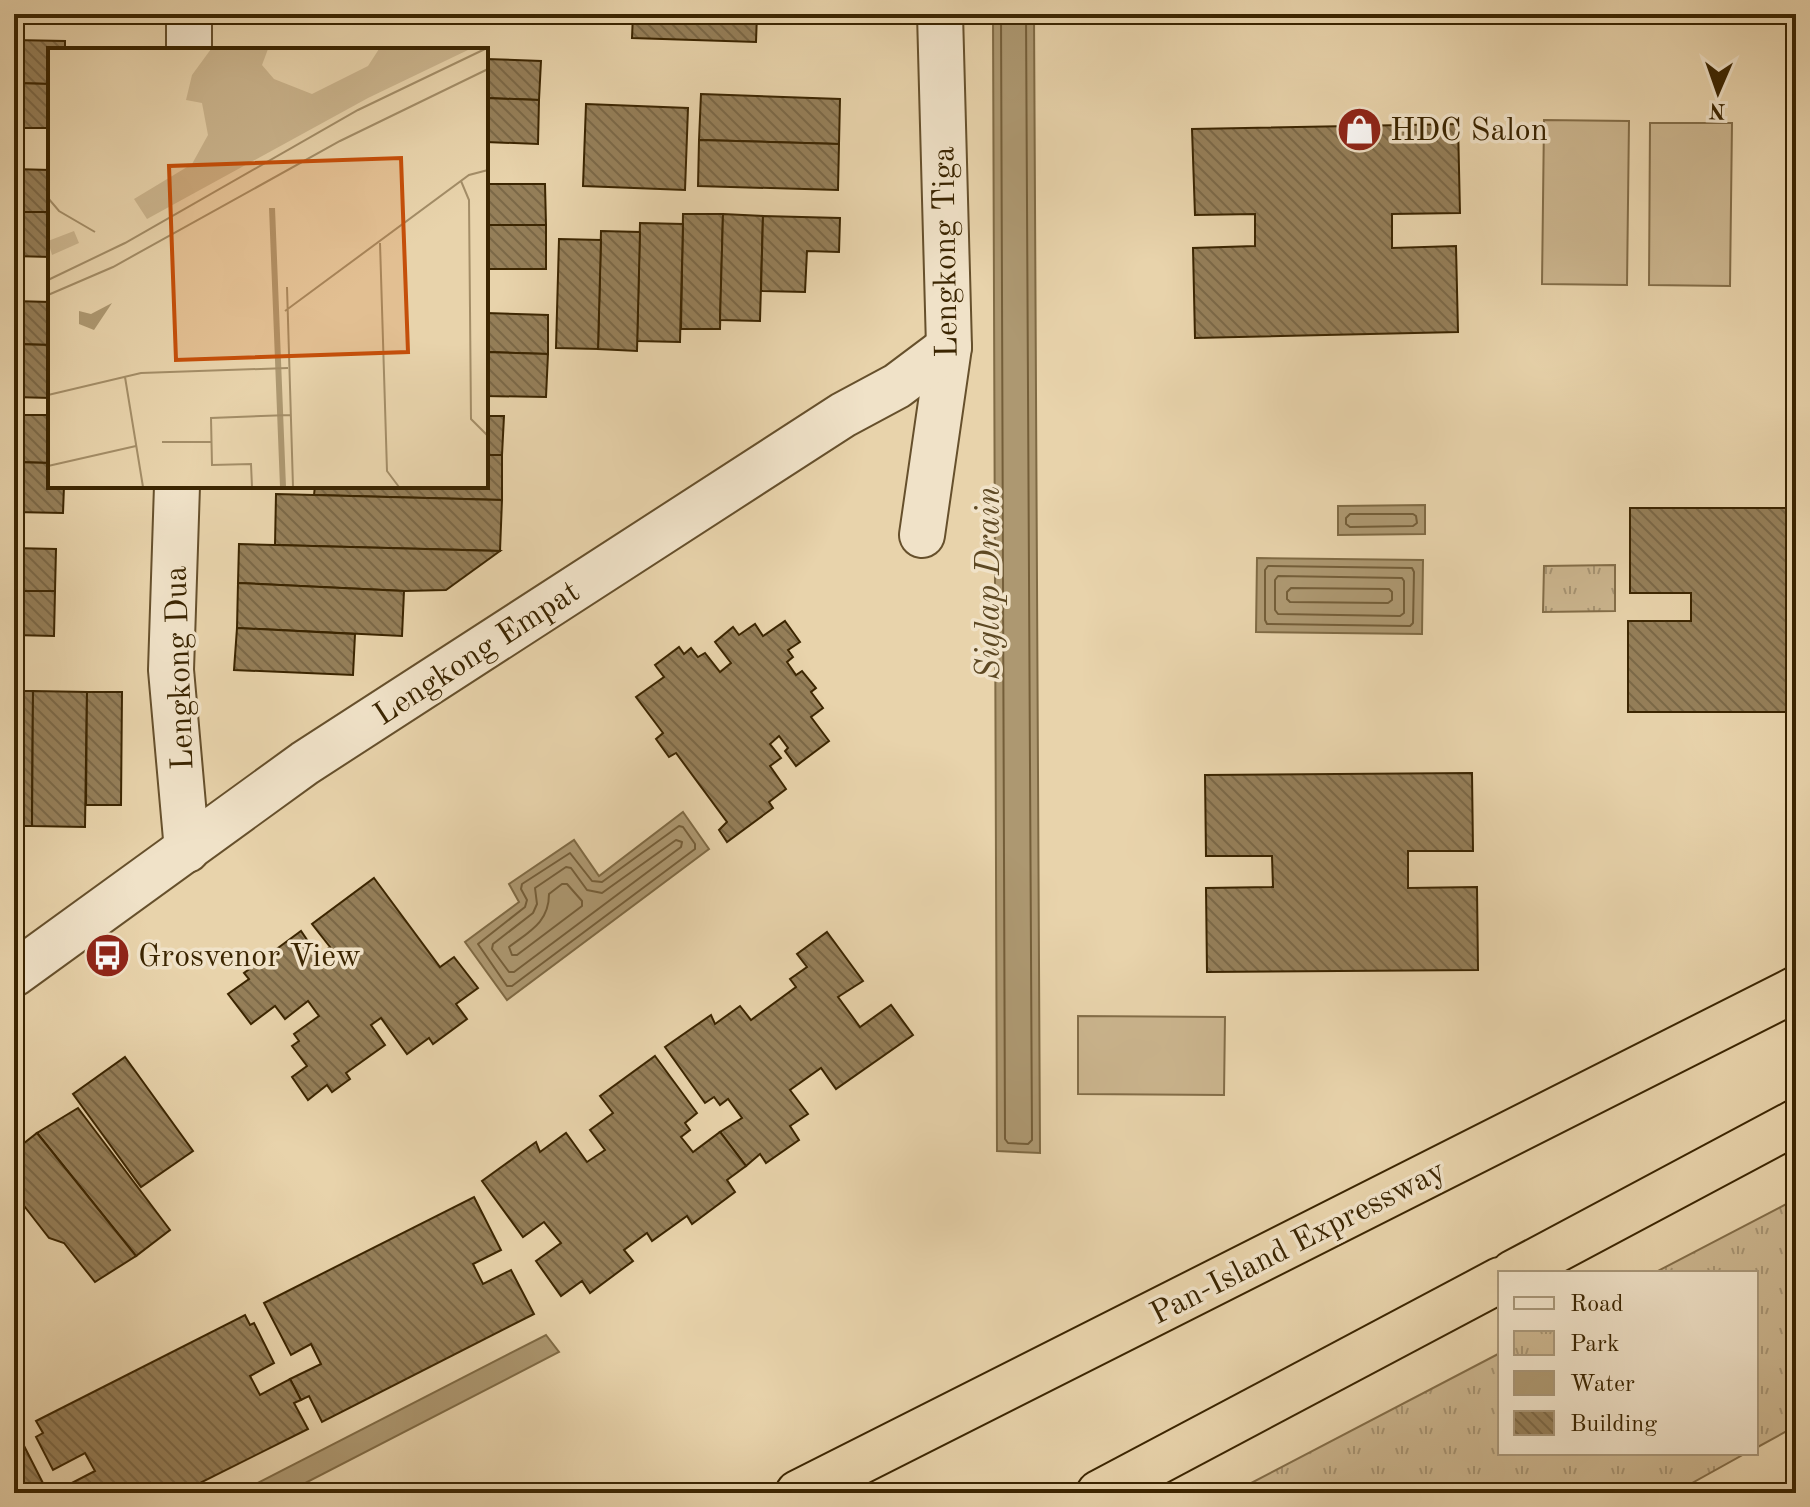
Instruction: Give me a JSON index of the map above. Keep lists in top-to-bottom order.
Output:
{
  "streets": {
    "highway": ["Pan-Island Expressway"],
    "street": ["Lengkong Tiga", "Lengkong Empat", "Lengkong Dua"]
  },
  "crossings": [
    ["Lengkong Tiga", "Lengkong Empat"],
    ["Lengkong Empat", "Lengkong Dua"]
  ],
  "water": ["Siglap Drain"],
  "places": {
    "shop": ["HDC Salon"],
    "bus stop": ["Grosvenor View"]
  },
  "legend": [
    "Road",
    "Park",
    "Water",
    "Building"
  ],
  "north": "bottom"
}
